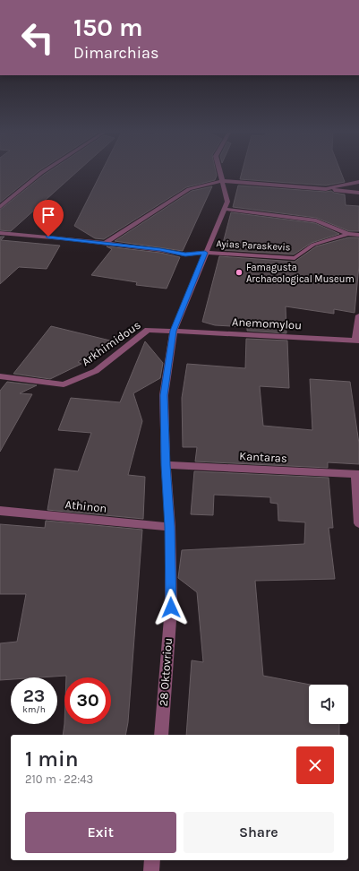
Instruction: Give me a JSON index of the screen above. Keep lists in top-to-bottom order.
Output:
{
  "streets": {
    "street": [
      "Ayias Paraskevis",
      "Anemomylou",
      "Arkhimidous",
      "Kantaras",
      "Athinon",
      "28 Oktovriou"
    ]
  },
  "crossings": [
    ["Ayias Paraskevis", "28 Oktovriou"],
    ["Anemomylou", "Arkhimidous"],
    ["Anemomylou", "28 Oktovriou"],
    ["Arkhimidous", "28 Oktovriou"],
    ["Kantaras", "28 Oktovriou"],
    ["Athinon", "28 Oktovriou"]
  ],
  "places": ["Famagusta Archaeological Museum"],
  "page": {
    "turn": ["150 m", "Dimarchias"],
    "speed": "23 km/h",
    "limit": "30",
    "heading": ["1 min", "210 m · 22:43"],
    "buttons": ["Exit", "Share"]
  }
}
